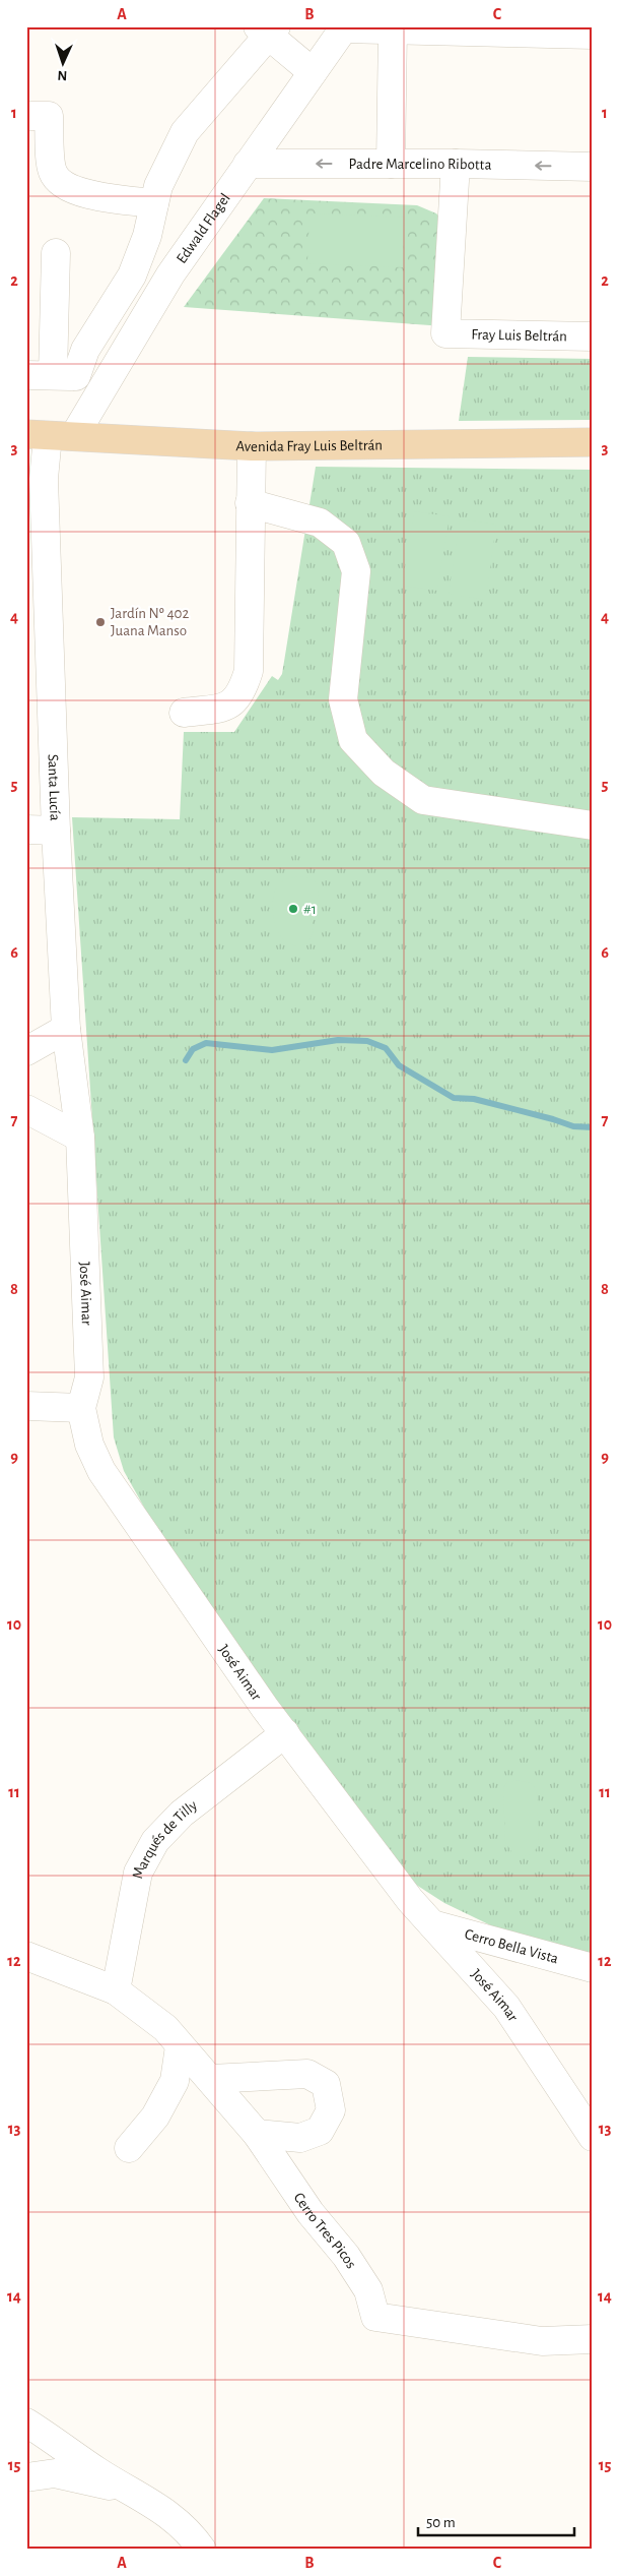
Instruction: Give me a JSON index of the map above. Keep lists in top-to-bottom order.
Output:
{
  "streets": {
    "main road": ["Avenida Fray Luis Beltrán"],
    "street": [
      "Padre Marcelino Ribotta",
      "Edwald Flagel",
      "Fray Luis Beltrán",
      "Santa Lucía",
      "José Aimar",
      "Marqués de Tilly",
      "Cerro Bella Vista",
      "Cerro Tres Picos"
    ]
  },
  "crossings": [
    ["Padre Marcelino Ribotta", "Edwald Flagel"],
    ["Padre Marcelino Ribotta", "Fray Luis Beltrán"],
    ["Edwald Flagel", "Avenida Fray Luis Beltrán"],
    ["Edwald Flagel", "Santa Lucía"],
    ["Avenida Fray Luis Beltrán", "Santa Lucía"],
    ["Santa Lucía", "José Aimar"],
    ["José Aimar", "Marqués de Tilly"],
    ["José Aimar", "Cerro Bella Vista"],
    ["Marqués de Tilly", "Cerro Tres Picos"]
  ],
  "places": ["Jardín Nº 402 Juana Manso", "#1"],
  "scale_bar": "50 m",
  "north": "bottom",
  "grid": {
    "columns": ["A", "B", "C"],
    "rows": [
      "1",
      "2",
      "3",
      "4",
      "5",
      "6",
      "7",
      "8",
      "9",
      "10",
      "11",
      "12",
      "13",
      "14",
      "15"
    ]
  }
}
